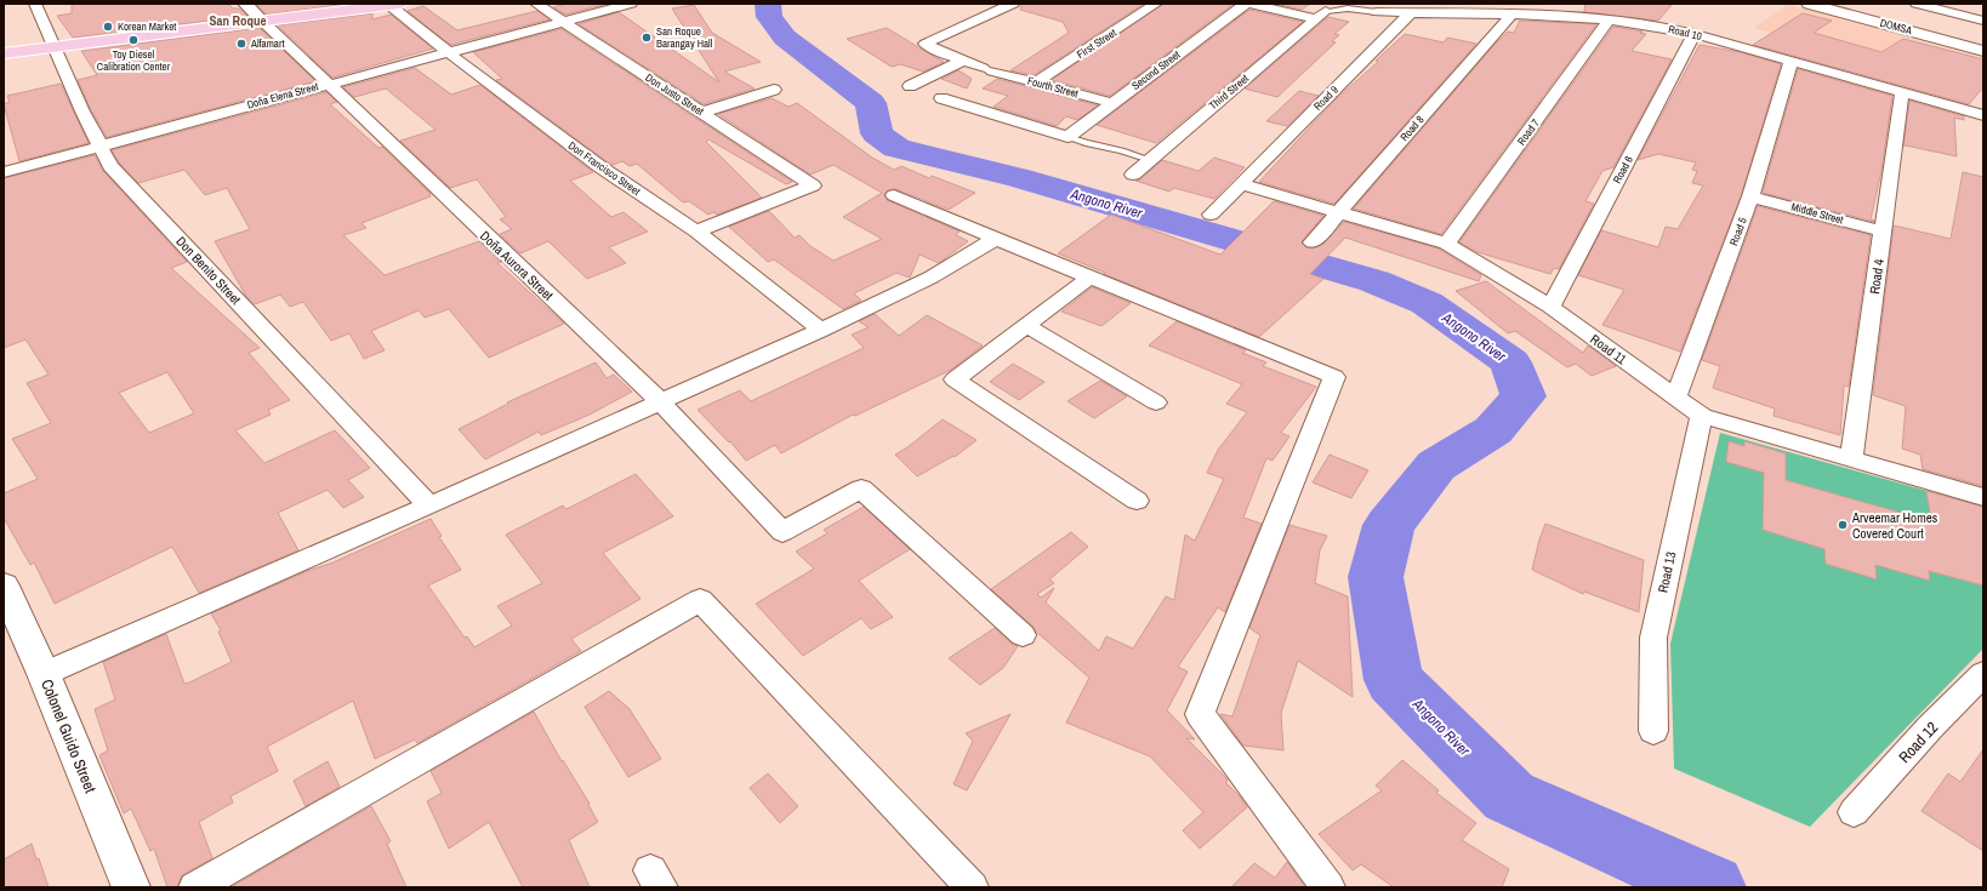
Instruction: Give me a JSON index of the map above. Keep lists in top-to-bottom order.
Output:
{
  "streets": {
    "street": [
      "DOMSA",
      "Road 10",
      "First Street",
      "Second Street",
      "Fourth Street",
      "Third Street",
      "Don Justo Street",
      "Doña Elena Street",
      "Road 9",
      "Road 8",
      "Road 7",
      "Don Francisco Street",
      "Road 6",
      "Middle Street",
      "Road 5",
      "Doña Aurora Street",
      "Don Benito Street",
      "Road 4",
      "Road 11",
      "Road 13",
      "Colonel Guido Street",
      "Road 12"
    ]
  },
  "crossings": [
    ["Road 10", "Road 9"],
    ["Road 10", "Road 8"],
    ["Road 10", "Road 7"],
    ["Road 10", "Road 6"],
    ["Road 10", "Road 5"],
    ["Road 10", "Road 4"],
    ["First Street", "Fourth Street"],
    ["Second Street", "Fourth Street"],
    ["Don Justo Street", "Doña Elena Street"],
    ["Don Justo Street", "Don Francisco Street"],
    ["Doña Elena Street", "Don Francisco Street"],
    ["Doña Elena Street", "Doña Aurora Street"],
    ["Doña Elena Street", "Don Benito Street"],
    ["Road 9", "Road 11"],
    ["Road 8", "Road 11"],
    ["Road 7", "Road 11"],
    ["Road 6", "Road 11"],
    ["Middle Street", "Road 5"],
    ["Middle Street", "Road 4"],
    ["Road 5", "Road 11"],
    ["Road 4", "Road 11"],
    ["Road 11", "Road 13"]
  ],
  "districts": ["San Roque"],
  "water": ["Angono River"],
  "places": [
    "Korean Market",
    "San Roque Barangay Hall",
    "Toy Diesel Calibration Center",
    "Alfamart",
    "Arveemar Homes Covered Court"
  ]
}
